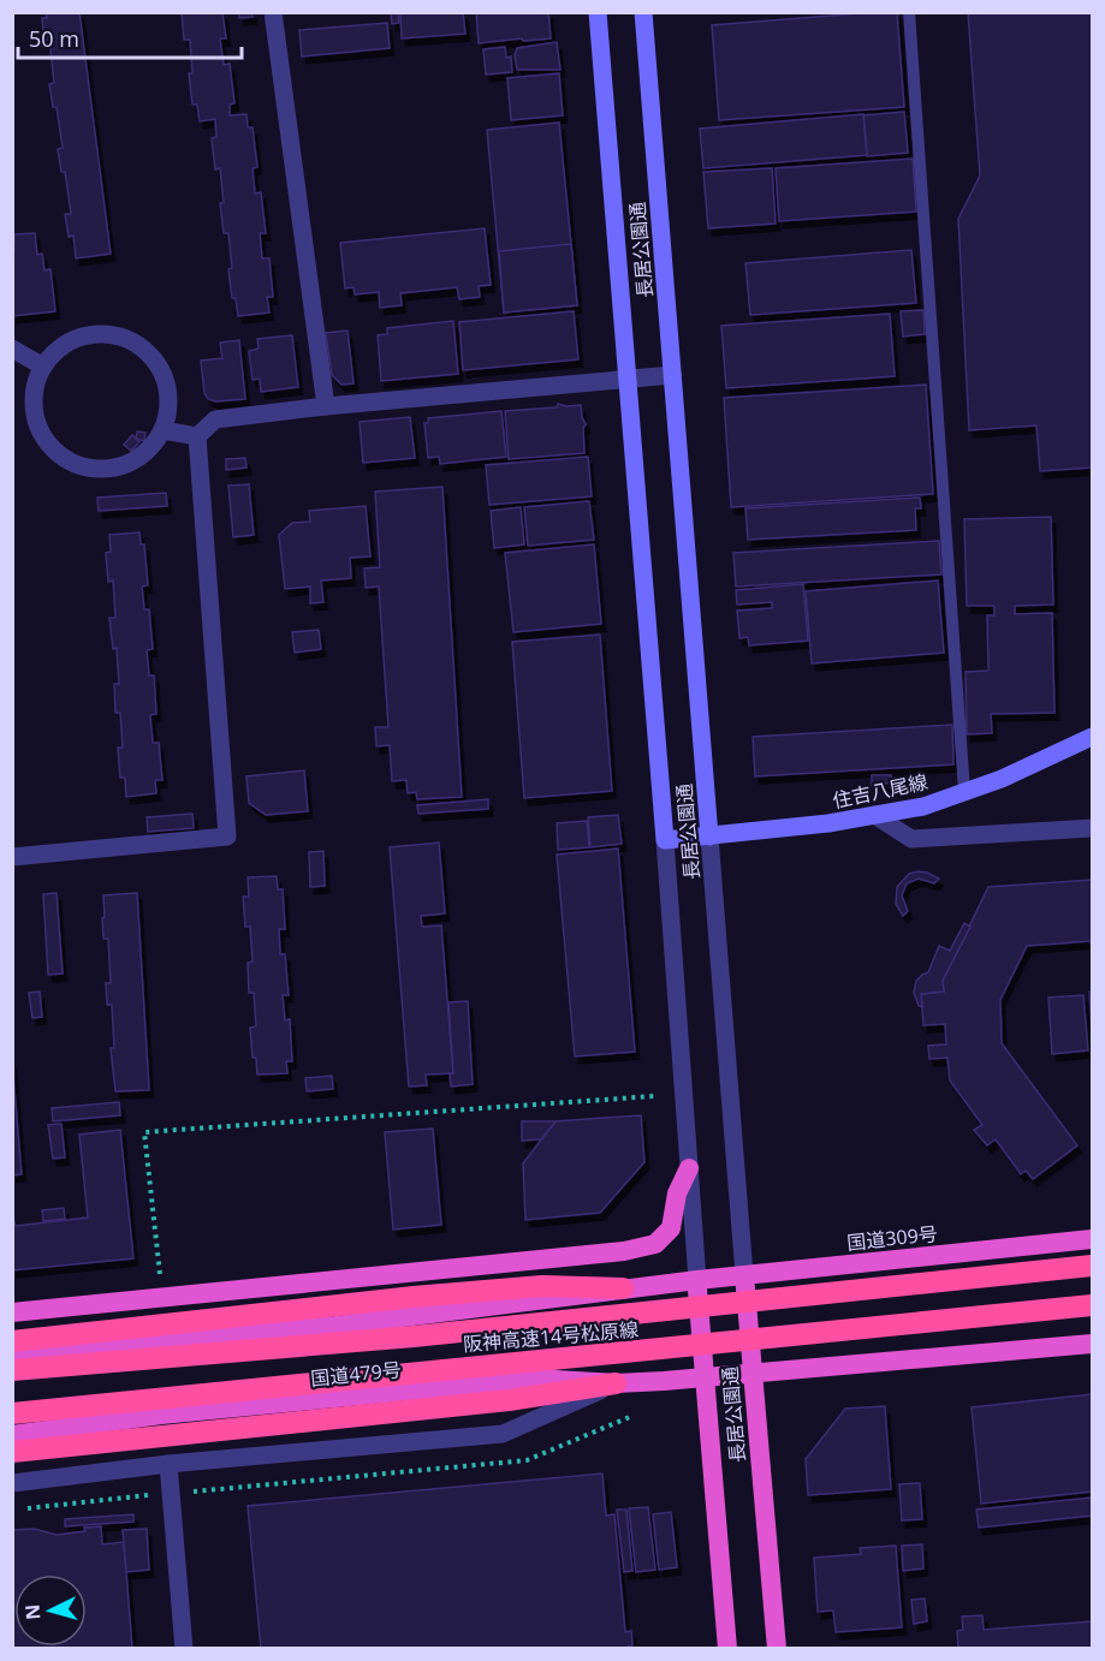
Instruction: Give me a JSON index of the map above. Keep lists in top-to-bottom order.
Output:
{
  "streets": {
    "highway": [
      "長居公園通",
      "国道309号",
      "阪神高速14号松原線",
      "国道479号"
    ],
    "main road": ["住吉八尾線"]
  },
  "crossings": [
    ["長居公園通", "住吉八尾線"],
    ["長居公園通", "国道309号"],
    ["長居公園通", "国道479号"]
  ],
  "scale_bar": "50 m",
  "north": "left"
}
